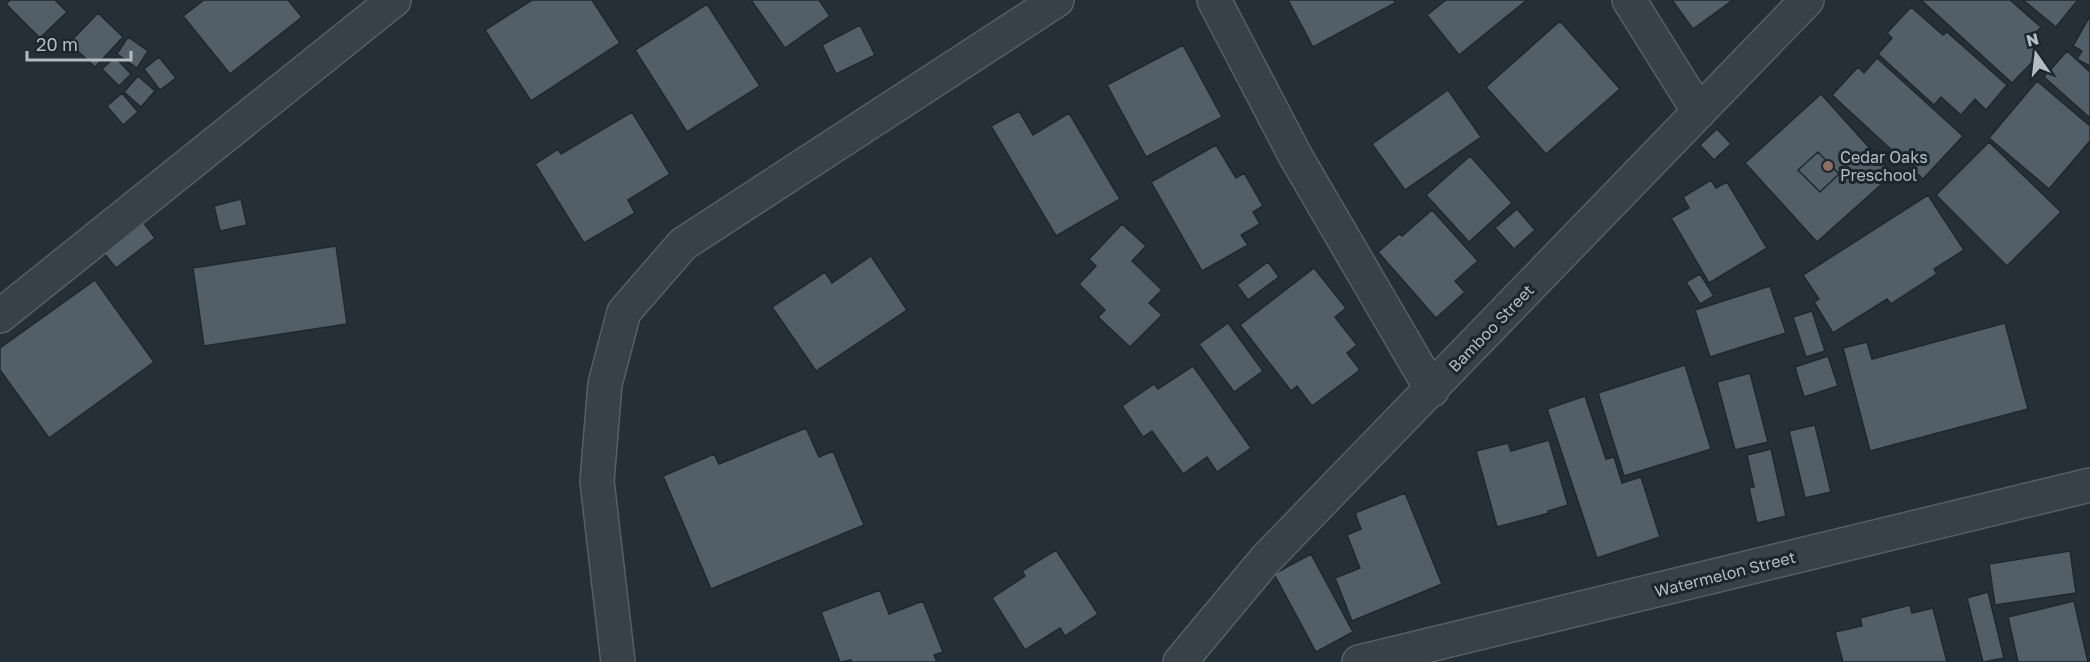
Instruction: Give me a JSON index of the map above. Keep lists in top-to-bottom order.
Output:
{
  "streets": {
    "street": ["Bamboo Street", "Watermelon Street"]
  },
  "places": ["Cedar Oaks Preschool"],
  "scale_bar": "20 m",
  "north": "top"
}
